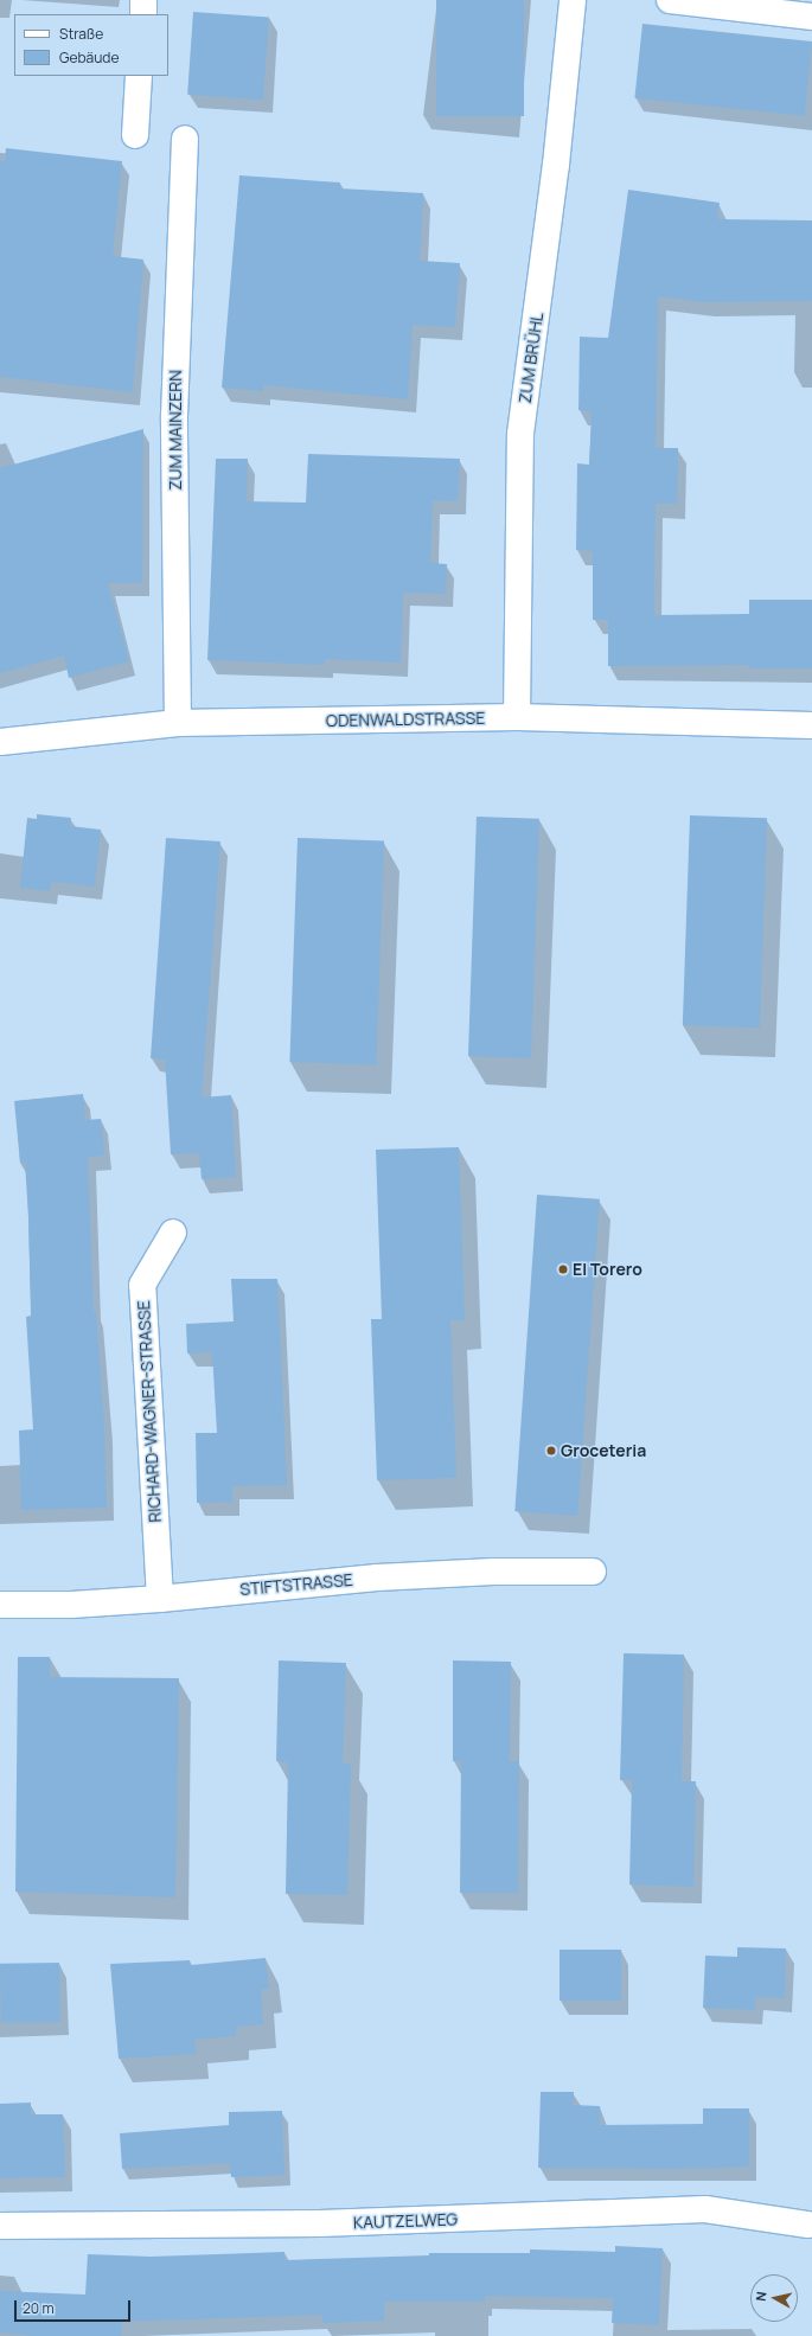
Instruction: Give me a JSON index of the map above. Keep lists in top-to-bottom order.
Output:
{
  "streets": {
    "street": [
      "ZUM BRÜHL",
      "ZUM MAINZERN",
      "ODENWALDSTRASSE",
      "RICHARD-WAGNER-STRASSE",
      "STIFTSTRASSE",
      "KAUTZELWEG"
    ]
  },
  "crossings": [
    ["ZUM BRÜHL", "ODENWALDSTRASSE"],
    ["ZUM MAINZERN", "ODENWALDSTRASSE"],
    ["RICHARD-WAGNER-STRASSE", "STIFTSTRASSE"]
  ],
  "places": ["El Torero", "Groceteria"],
  "legend": ["Straße", "Gebäude"],
  "scale_bar": "20 m",
  "north": "left"
}
